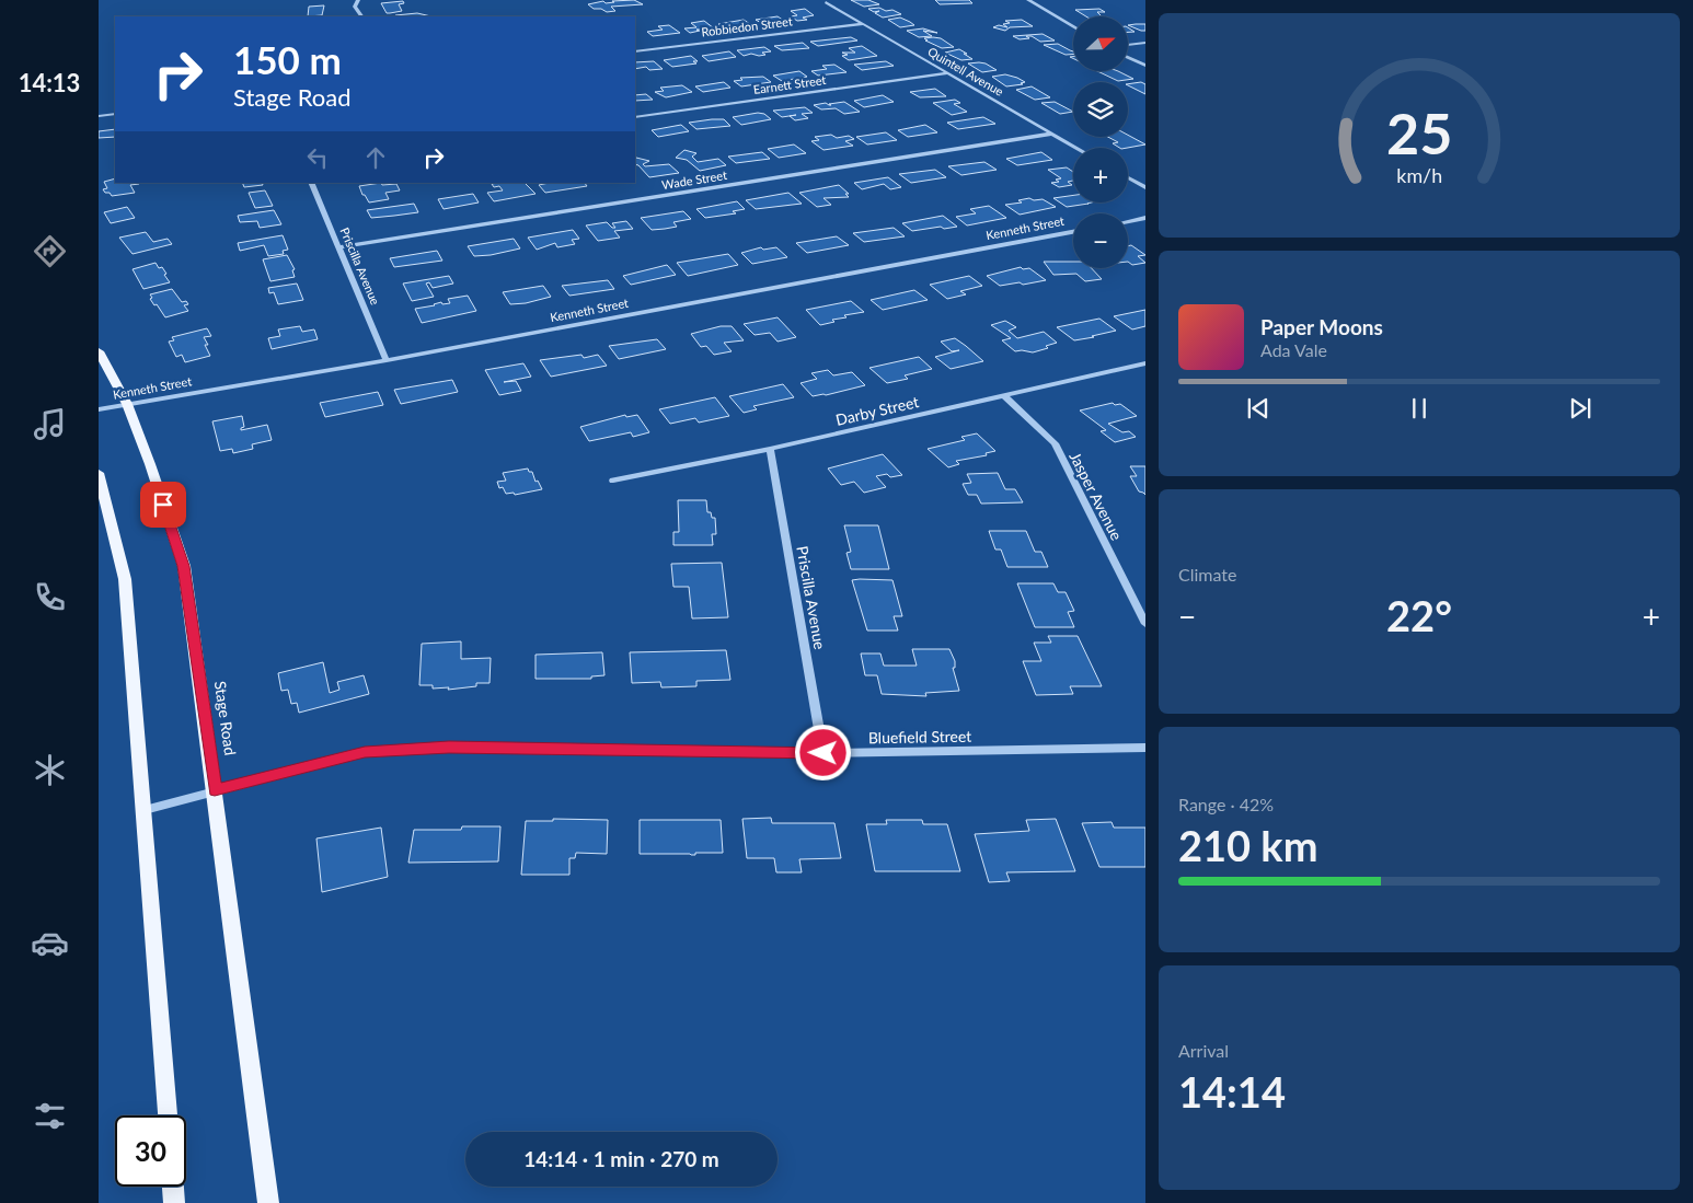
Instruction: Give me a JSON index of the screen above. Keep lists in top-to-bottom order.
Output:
{
  "streets": {
    "main road": ["Stage Road"],
    "street": [
      "Robbiedon Street",
      "Quintell Avenue",
      "Earnett Street",
      "Wade Street",
      "Kenneth Street",
      "Priscilla Avenue",
      "Darby Street",
      "Jasper Avenue",
      "Bluefield Street"
    ]
  },
  "crossings": [
    ["Robbiedon Street", "Quintell Avenue"],
    ["Quintell Avenue", "Earnett Street"],
    ["Quintell Avenue", "Wade Street"],
    ["Wade Street", "Priscilla Avenue"],
    ["Kenneth Street", "Priscilla Avenue"],
    ["Kenneth Street", "Stage Road"],
    ["Priscilla Avenue", "Darby Street"],
    ["Priscilla Avenue", "Bluefield Street"],
    ["Darby Street", "Jasper Avenue"],
    ["Stage Road", "Bluefield Street"]
  ],
  "north": "right",
  "page": {
    "tabs": "14:13",
    "map_buttons": ["+", "−"],
    "turn": ["150 m", "Stage Road"],
    "song": ["Paper Moons", "Ada Vale"],
    "tile": [
      "Climate",
      ["Range · 42%", "210 km"],
      ["Arrival", "14:14"]
    ],
    "heat": ["−", "22°", "+"],
    "limit": "30",
    "trip": "14:14 · 1 min · 270 m",
    "gauge": ["25", "km/h"]
  }
}
